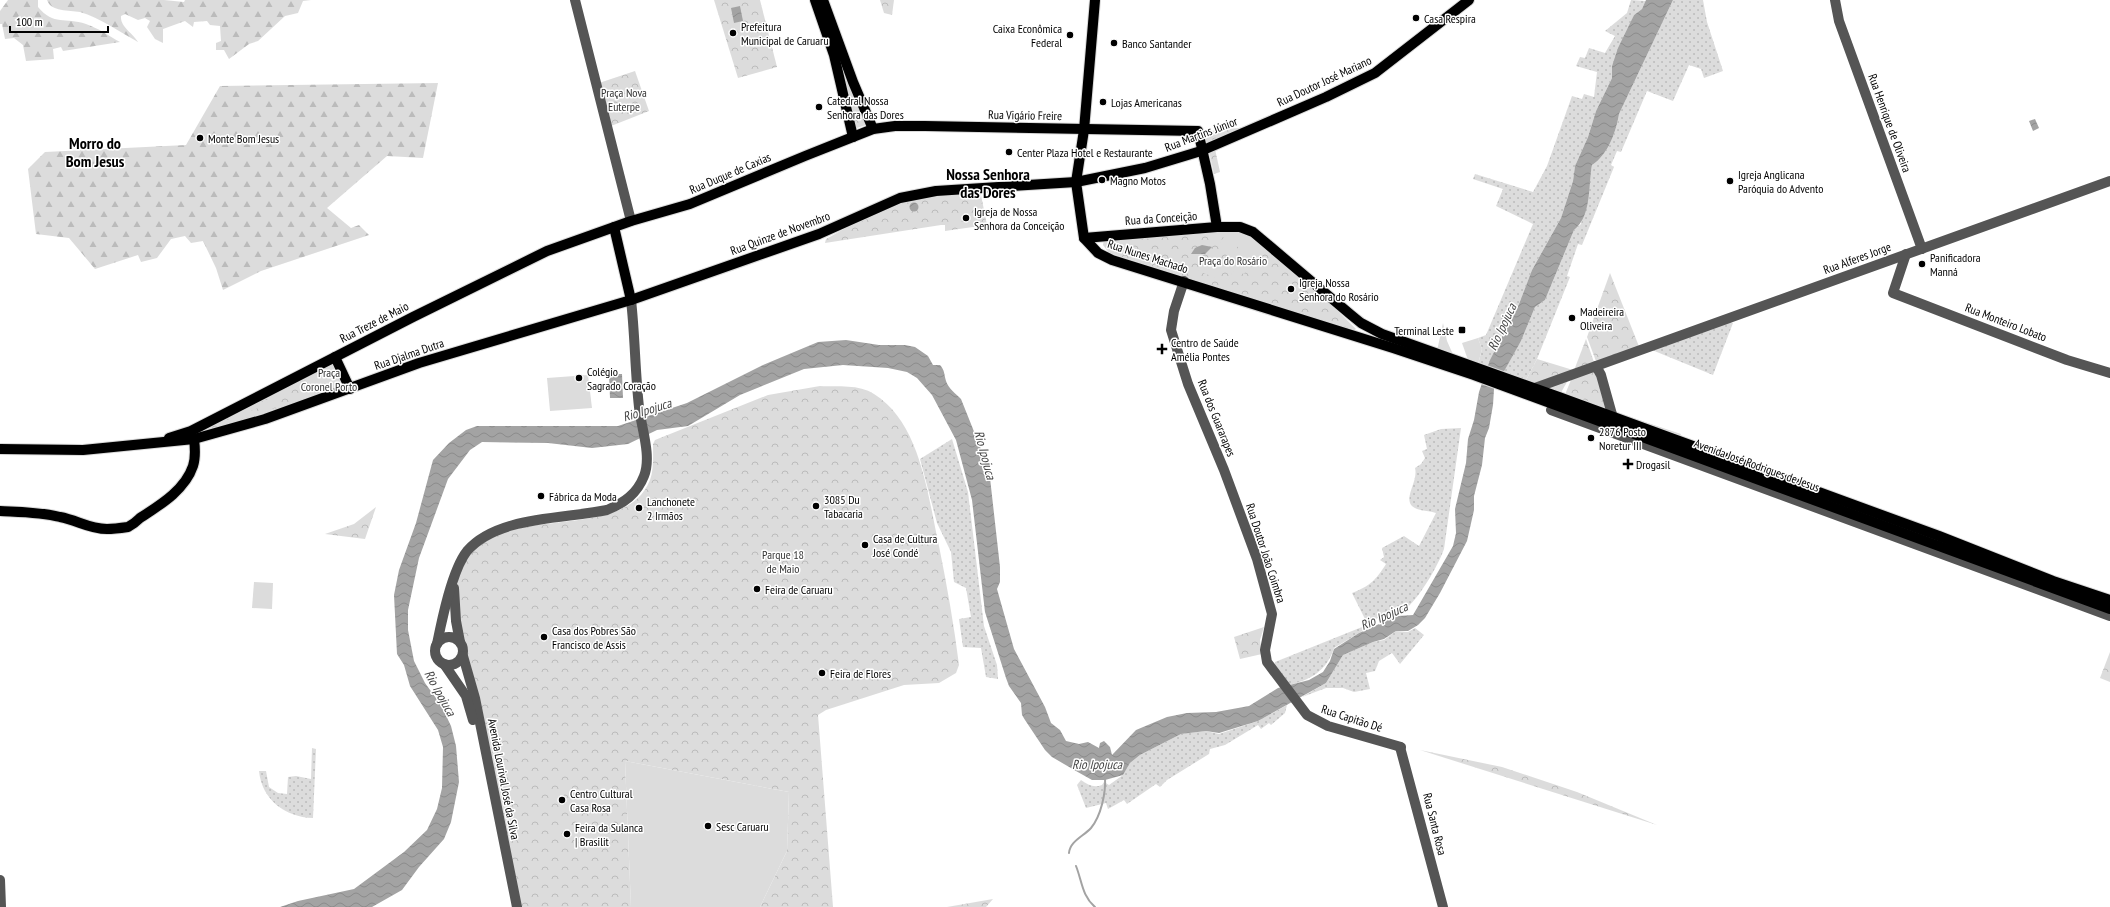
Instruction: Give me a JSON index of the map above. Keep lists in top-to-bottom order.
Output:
{
  "streets": {
    "main road": [
      "Rua Doutor José Mariano",
      "Rua Vigário Freire",
      "Rua Martins Júnior",
      "Rua Duque de Caxias",
      "Rua da Conceição",
      "Rua Quinze de Novembro",
      "Rua Nunes Machado",
      "Rua Treze de Maio",
      "Rua Djalma Dutra",
      "Avenida José Rodrigues de Jesus"
    ],
    "street": [
      "Rua Henrique de Oliveira",
      "Rua Alferes Jorge",
      "Rua Monteiro Lobato",
      "Rua dos Guararapes",
      "Rua Doutor João Coimbra",
      "Rua Capitão Dé",
      "Avenida Lourival José da Silva",
      "Rua Santa Rosa"
    ]
  },
  "crossings": [
    ["Rua Doutor José Mariano", "Rua Martins Júnior"],
    ["Rua Vigário Freire", "Rua Martins Júnior"],
    ["Rua Vigário Freire", "Rua Duque de Caxias"],
    ["Rua Henrique de Oliveira", "Rua Alferes Jorge"],
    ["Rua Martins Júnior", "Rua Quinze de Novembro"],
    ["Rua Duque de Caxias", "Rua Treze de Maio"],
    ["Rua da Conceição", "Rua Nunes Machado"],
    ["Rua da Conceição", "Avenida José Rodrigues de Jesus"],
    ["Rua Quinze de Novembro", "Rua Djalma Dutra"],
    ["Rua Nunes Machado", "Rua dos Guararapes"],
    ["Rua Nunes Machado", "Avenida José Rodrigues de Jesus"],
    ["Rua Alferes Jorge", "Rua Monteiro Lobato"],
    ["Rua Treze de Maio", "Rua Djalma Dutra"],
    ["Rua dos Guararapes", "Rua Doutor João Coimbra"],
    ["Rua Doutor João Coimbra", "Rua Capitão Dé"],
    ["Rua Capitão Dé", "Rua Santa Rosa"]
  ],
  "districts": ["Morro do Bom Jesus", "Nossa Senhora das Dores"],
  "water": ["Rio Ipojuca"],
  "parks": [
    "Praça Nova Euterpe",
    "Praça do Rosário",
    "Praça Coronel Porto",
    "Parque 18 de Maio"
  ],
  "places": {
    "other": [
      "Casa Respira",
      "Prefeitura Municipal de Caruaru",
      "Caixa Econômica Federal",
      "Banco Santander",
      "Lojas Americanas",
      "Catedral Nossa Senhora das Dores",
      "Monte Bom Jesus",
      "Center Plaza Hotel e Restaurante",
      "Magno Motos",
      "Igreja Anglicana Paróquia do Advento",
      "Igreja de Nossa Senhora da Conceição",
      "Panificadora Manná",
      "Igreja Nossa Senhora do Rosário",
      "Madeireira Oliveira",
      "Colégio Sagrado Coração",
      "2876 Posto Noretur III",
      "Fábrica da Moda",
      "3085 Du Tabacaria",
      "Lanchonete 2 Irmãos",
      "Casa de Cultura José Condé",
      "Feira de Caruaru",
      "Casa dos Pobres São Francisco de Assis",
      "Feira de Flores",
      "Centro Cultural Casa Rosa",
      "Sesc Caruaru",
      "Feira da Sulanca | Brasilit"
    ],
    "transit": ["Terminal Leste"],
    "health": ["Centro de Saúde Amélia Pontes", "Drogasil"]
  },
  "scale_bar": "100 m"
}
